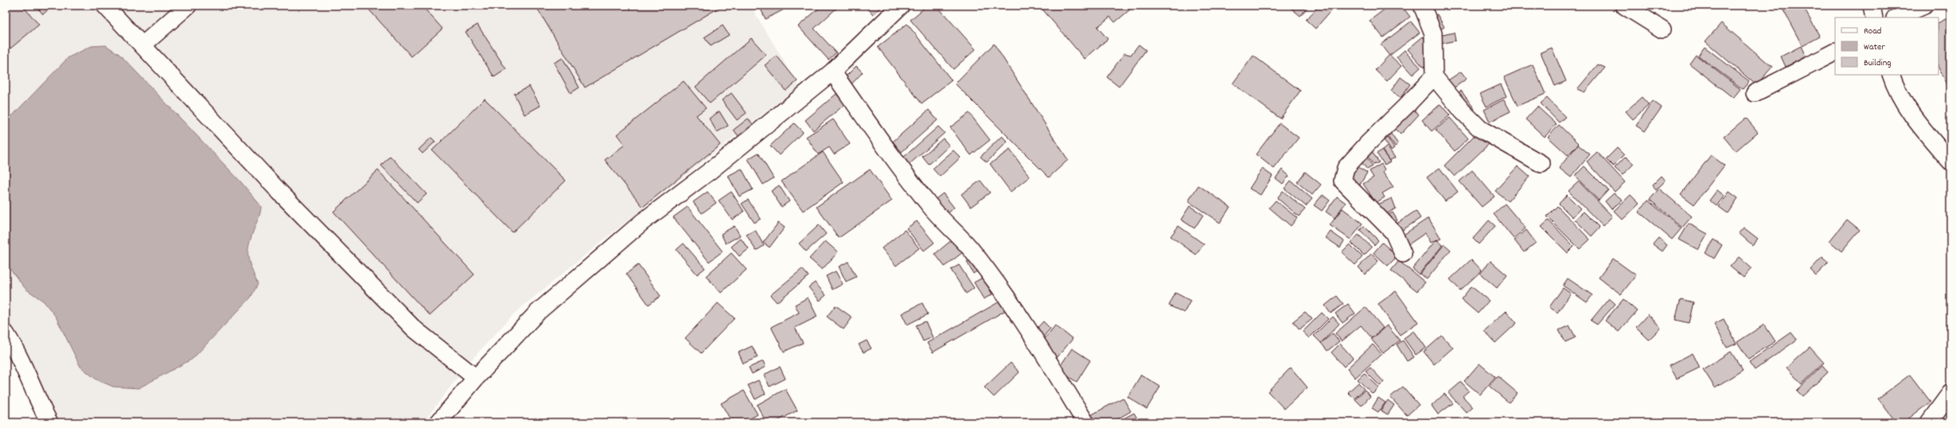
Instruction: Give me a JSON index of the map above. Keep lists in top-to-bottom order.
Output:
{
  "legend": ["Road", "Water", "Building"]
}
